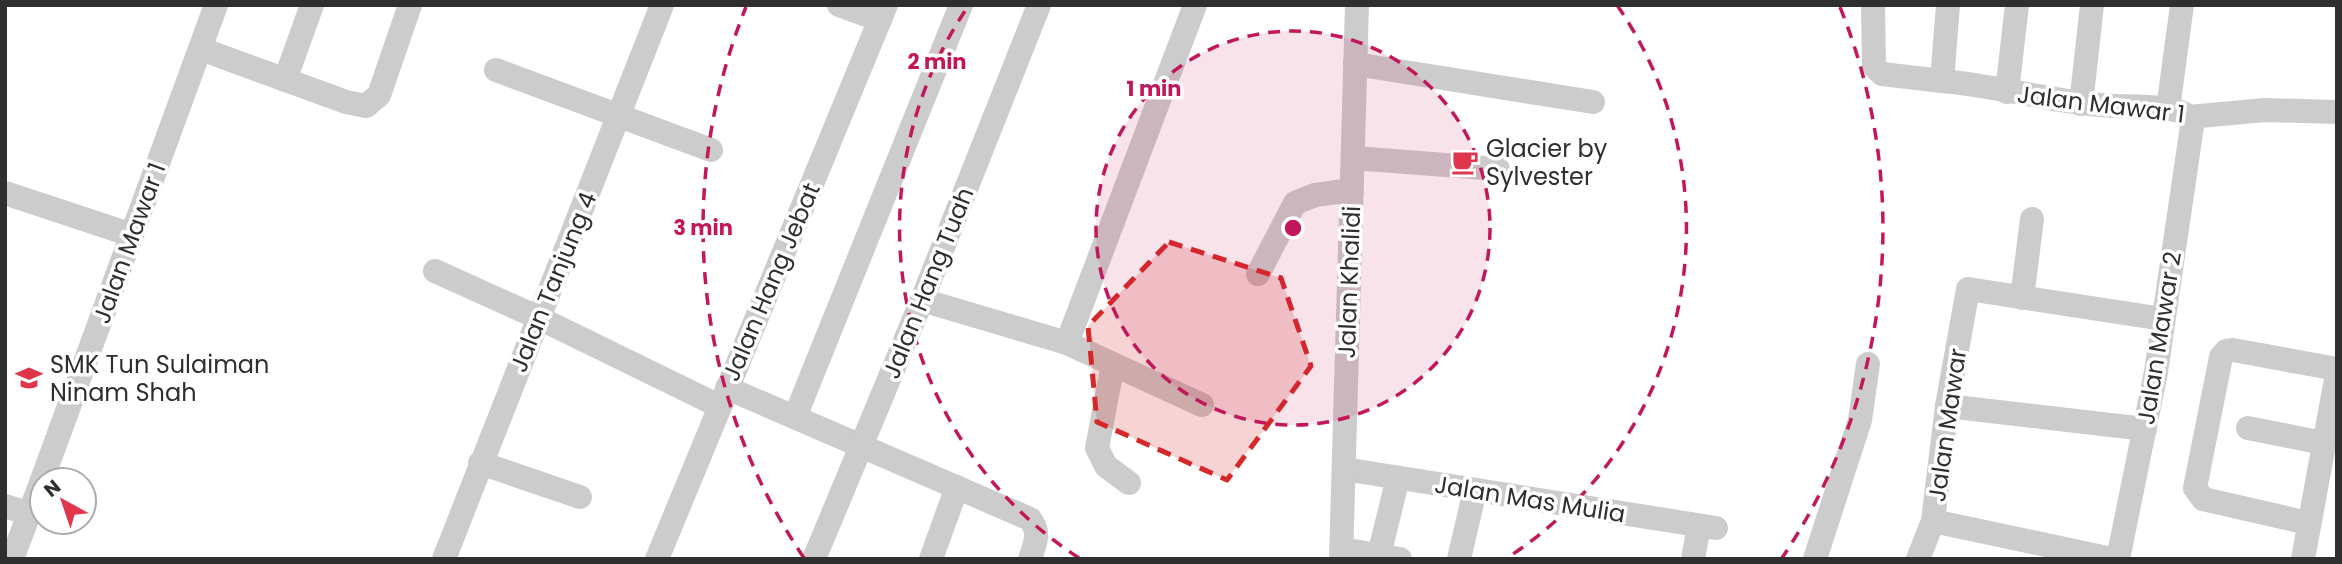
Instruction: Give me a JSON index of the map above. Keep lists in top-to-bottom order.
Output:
{
  "streets": {
    "street": [
      "Jalan Mawar 1",
      "Jalan Tanjung 4",
      "Jalan Hang Jebat",
      "Jalan Khalidi",
      "Jalan Hang Tuah",
      "Jalan Mawar 2",
      "Jalan Mawar",
      "Jalan Mas Mulia"
    ]
  },
  "crossings": [
    ["Jalan Mawar 1", "Jalan Mawar 2"],
    ["Jalan Khalidi", "Jalan Mas Mulia"]
  ],
  "places": {
    "cafe": ["Glacier by Sylvester"],
    "school or university": ["SMK Tun Sulaiman Ninam Shah"]
  },
  "north": "top left",
  "rings": ["2 min", "1 min", "3 min"]
}
